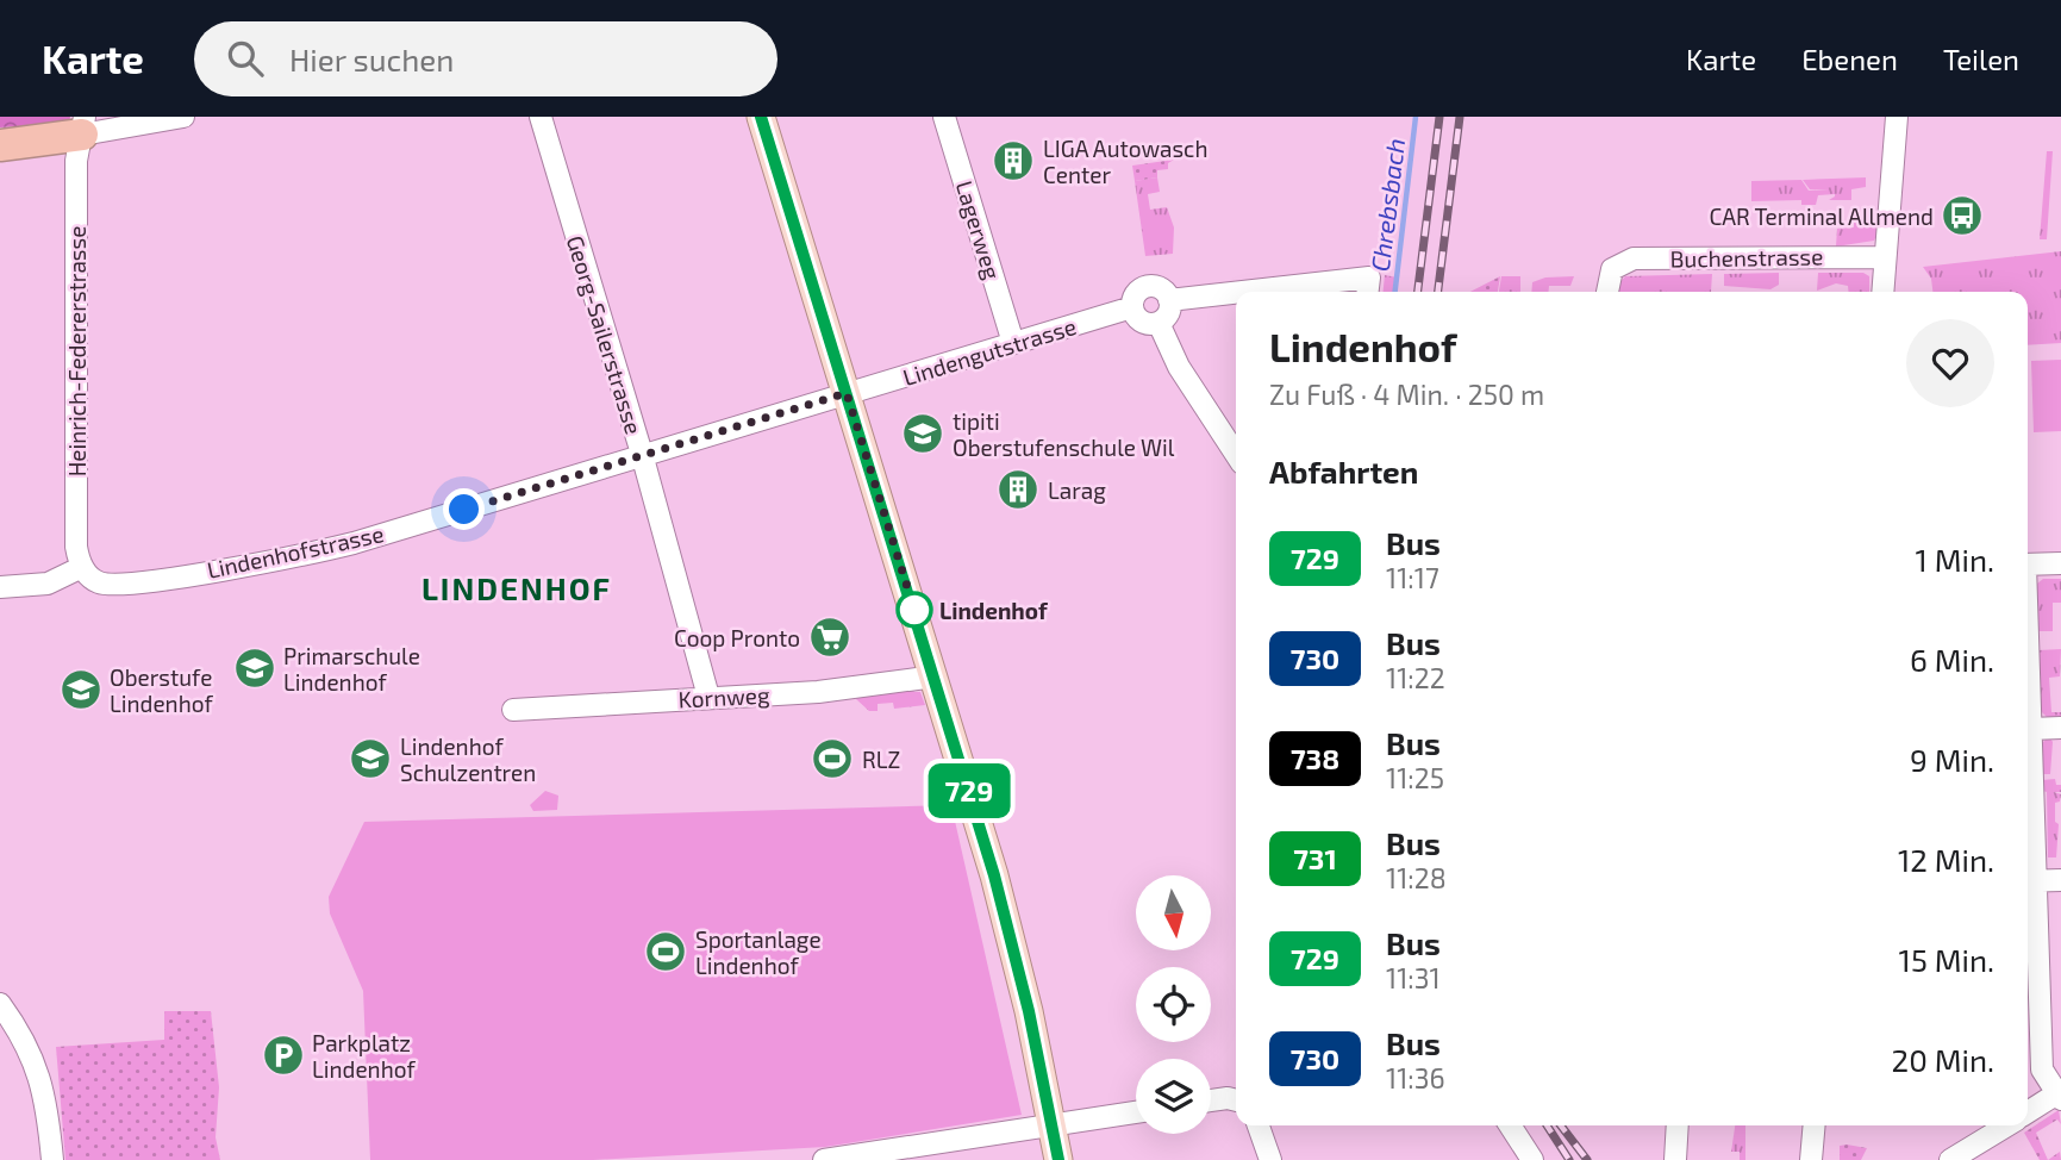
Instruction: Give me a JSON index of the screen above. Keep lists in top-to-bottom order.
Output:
{
  "streets": {
    "street": [
      "Lagerweg",
      "Buchenstrasse",
      "Georg-Sailerstrasse",
      "Heinrich-Federerstrasse",
      "Lindengutstrasse",
      "Lindenhofstrasse",
      "Kornweg"
    ]
  },
  "crossings": [
    ["Lagerweg", "Lindengutstrasse"],
    ["Georg-Sailerstrasse", "Lindenhofstrasse"],
    ["Georg-Sailerstrasse", "Kornweg"],
    ["Heinrich-Federerstrasse", "Lindenhofstrasse"],
    ["Lindengutstrasse", "Lindenhofstrasse"]
  ],
  "districts": ["LINDENHOF"],
  "water": ["Chrebsbach"],
  "places": {
    "building": ["LIGA Autowasch Center", "Larag"],
    "bus stop": ["CAR Terminal Allmend"],
    "school or university": [
      "tipiti Oberstufenschule Wil",
      "Primarschule Lindenhof",
      "Oberstufe Lindenhof",
      "Lindenhof Schulzentren"
    ],
    "other": ["Lindenhof"],
    "supermarket": ["Coop Pronto"],
    "sports": ["RLZ", "Sportanlage Lindenhof"],
    "parking": ["Parkplatz Lindenhof"]
  },
  "lines": ["bus line 729"],
  "north": "bottom",
  "page": {
    "header": "Karte",
    "search": "Hier suchen",
    "nav": ["Karte", "Ebenen", "Teilen"],
    "on_map": "729",
    "heading": [
      ["Lindenhof", "Zu Fuß · 4 Min. · 250 m"],
      "Abfahrten"
    ],
    "list": [
      {
        "mark": "729",
        "name": "Bus",
        "note": "11:17",
        "value": "1 Min."
      },
      {
        "mark": "730",
        "name": "Bus",
        "note": "11:22",
        "value": "6 Min."
      },
      {
        "mark": "738",
        "name": "Bus",
        "note": "11:25",
        "value": "9 Min."
      },
      {
        "mark": "731",
        "name": "Bus",
        "note": "11:28",
        "value": "12 Min."
      },
      {
        "mark": "729",
        "name": "Bus",
        "note": "11:31",
        "value": "15 Min."
      },
      {
        "mark": "730",
        "name": "Bus",
        "note": "11:36",
        "value": "20 Min."
      }
    ]
  }
}
